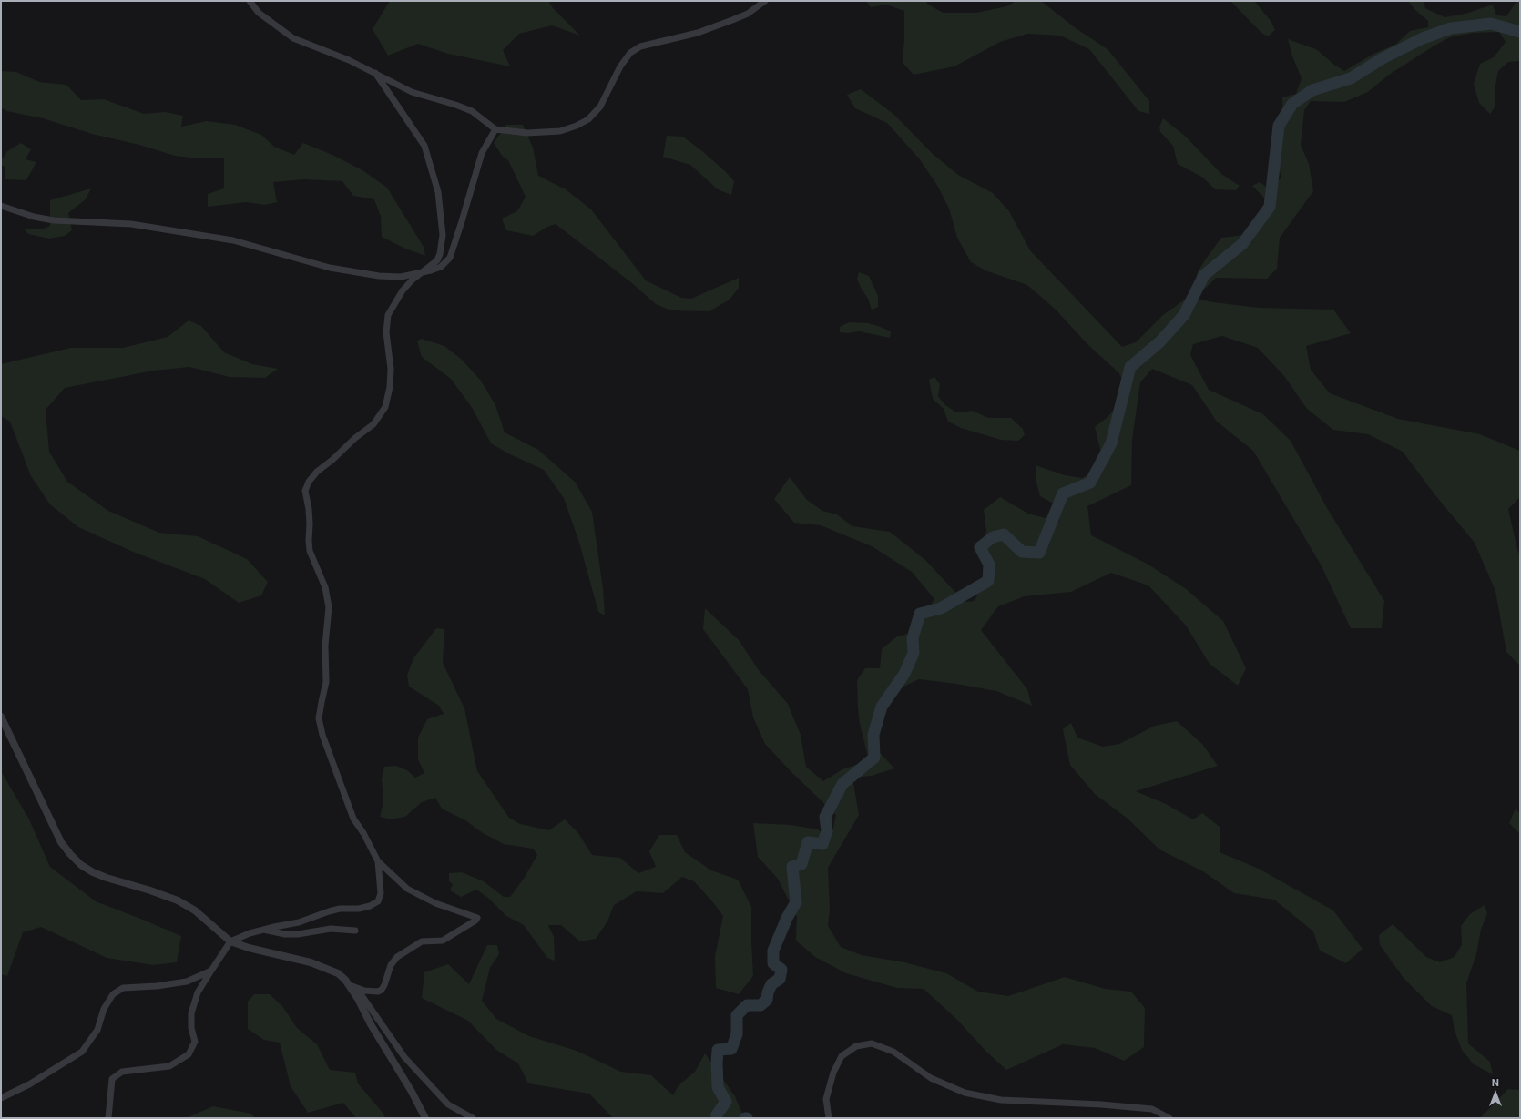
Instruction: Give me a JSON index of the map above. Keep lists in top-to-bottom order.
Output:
{
  "north": "top"
}
